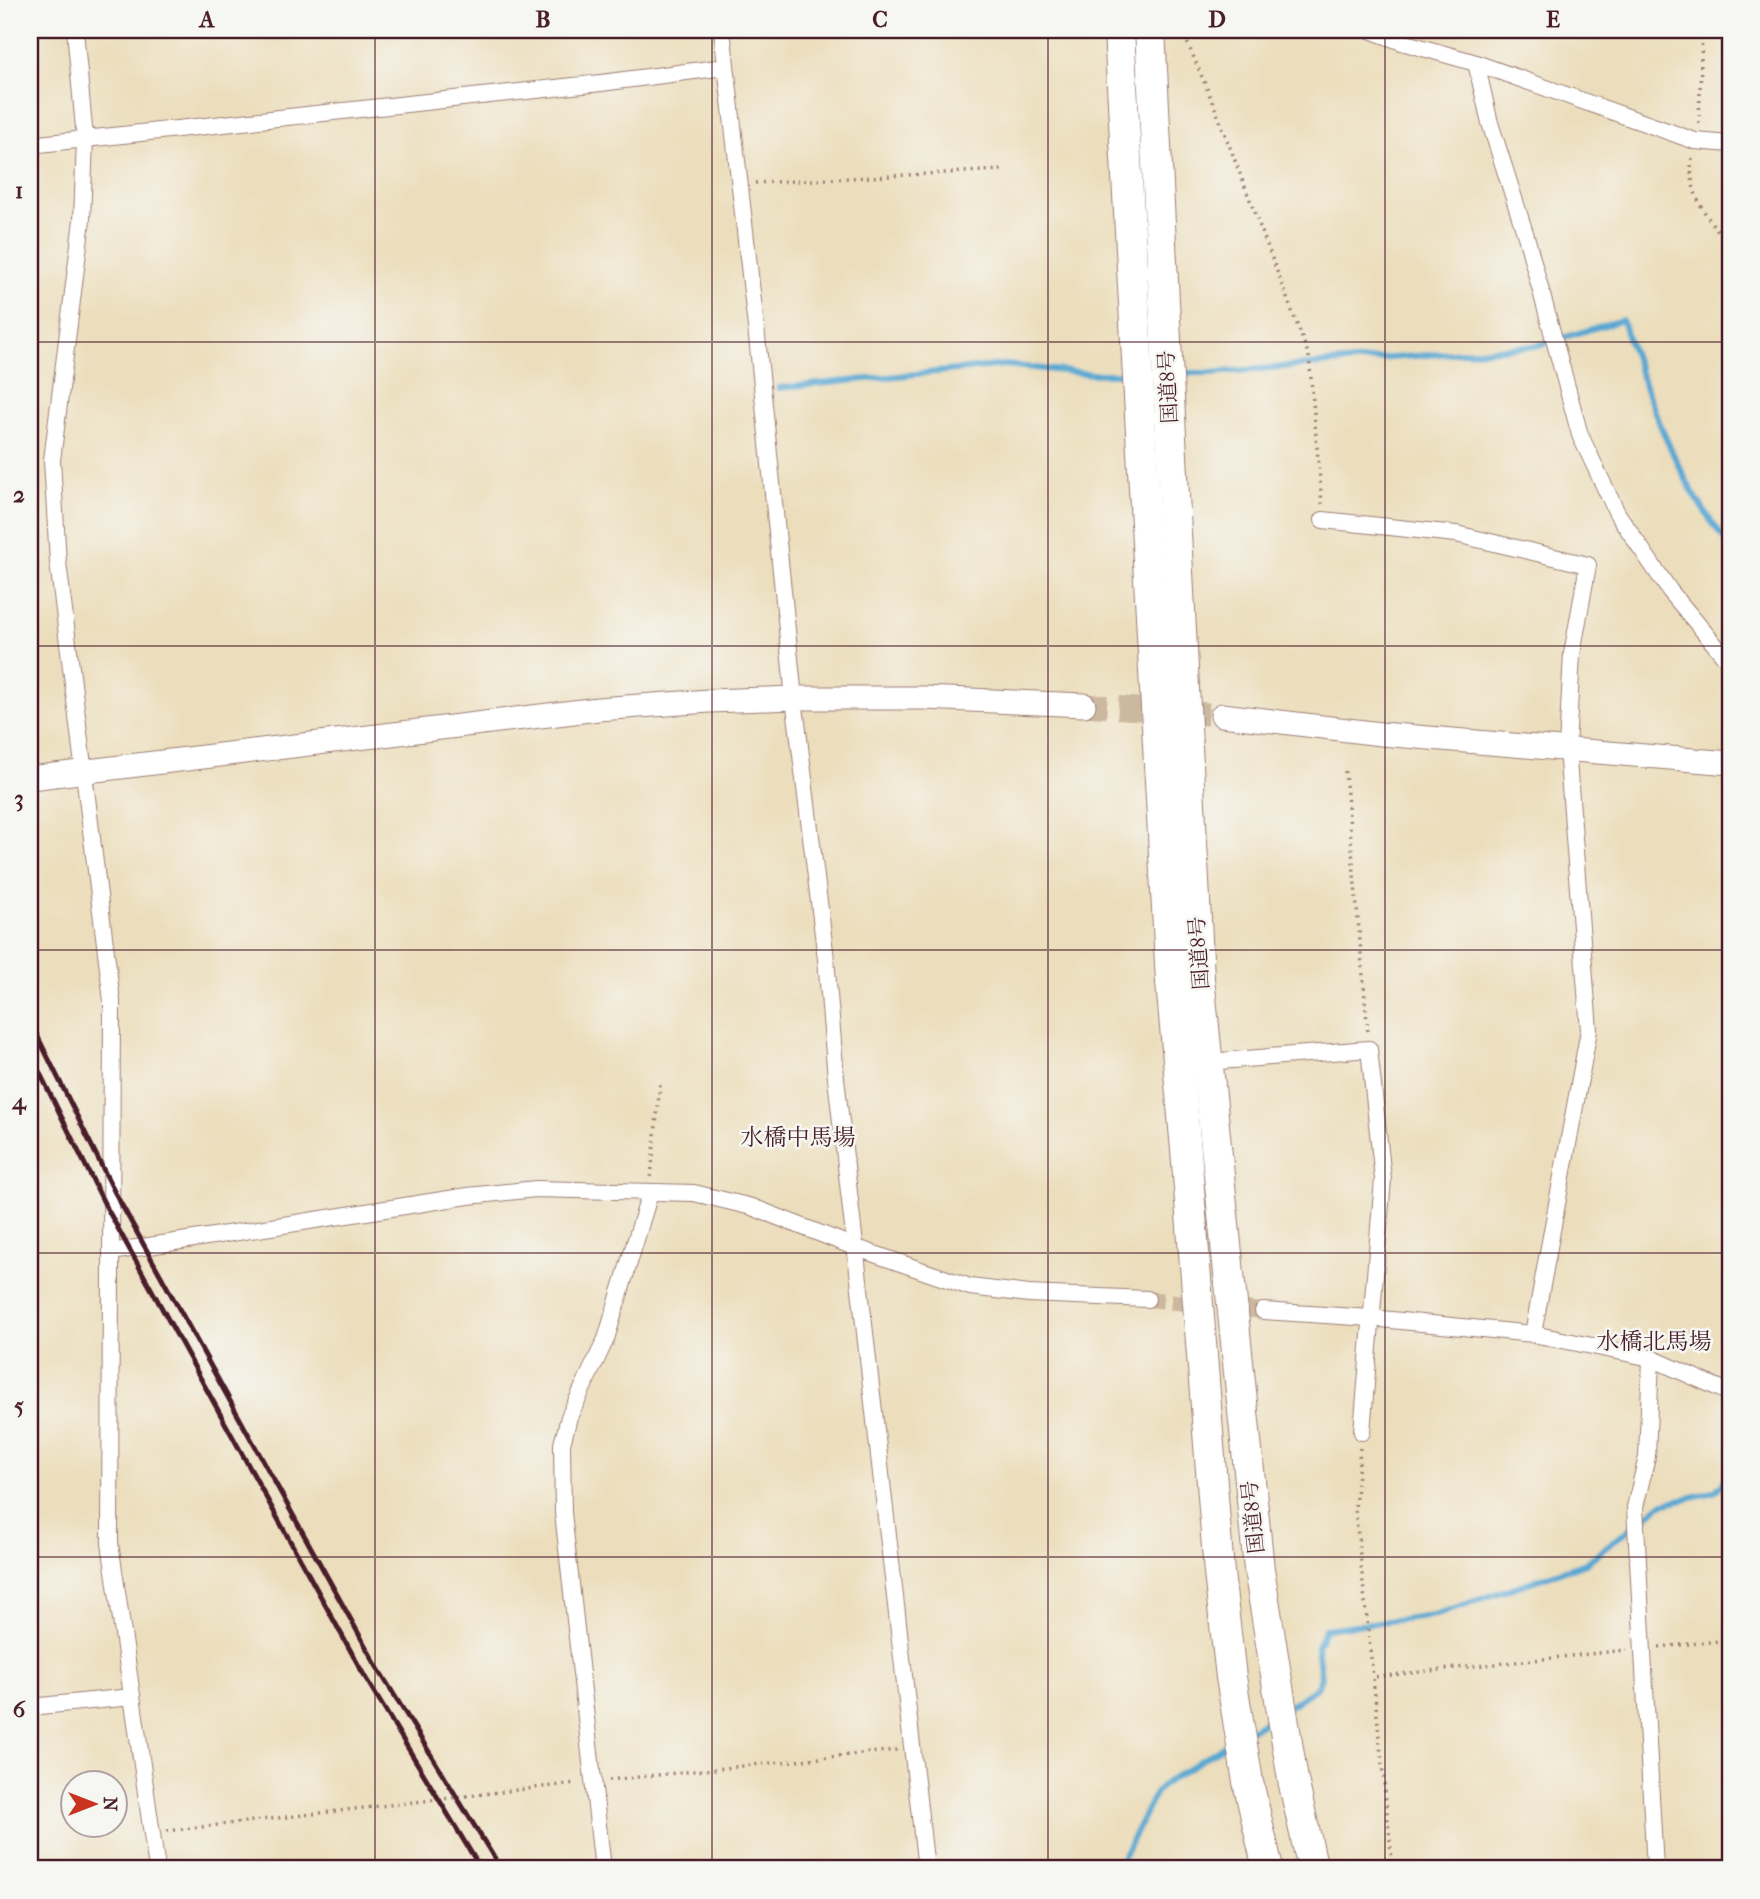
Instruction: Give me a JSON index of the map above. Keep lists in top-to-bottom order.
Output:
{
  "streets": {
    "highway": ["国道8号"]
  },
  "districts": ["水橋中馬場", "水橋北馬場"],
  "north": "right",
  "grid": {
    "columns": [
      "A",
      "B",
      "C",
      "D",
      "E"
    ],
    "rows": [
      "1",
      "2",
      "3",
      "4",
      "5",
      "6"
    ]
  }
}
